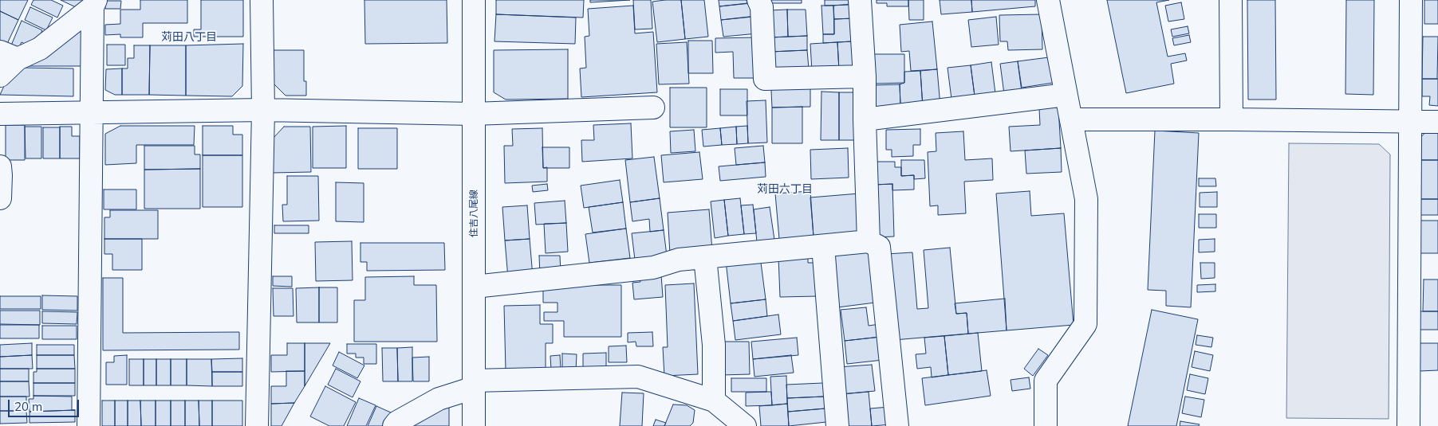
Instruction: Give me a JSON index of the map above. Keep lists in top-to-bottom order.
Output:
{
  "streets": {
    "street": ["住吉八尾線"]
  },
  "districts": ["苅田八丁目", "苅田六丁目"],
  "scale_bar": "20 m"
}
